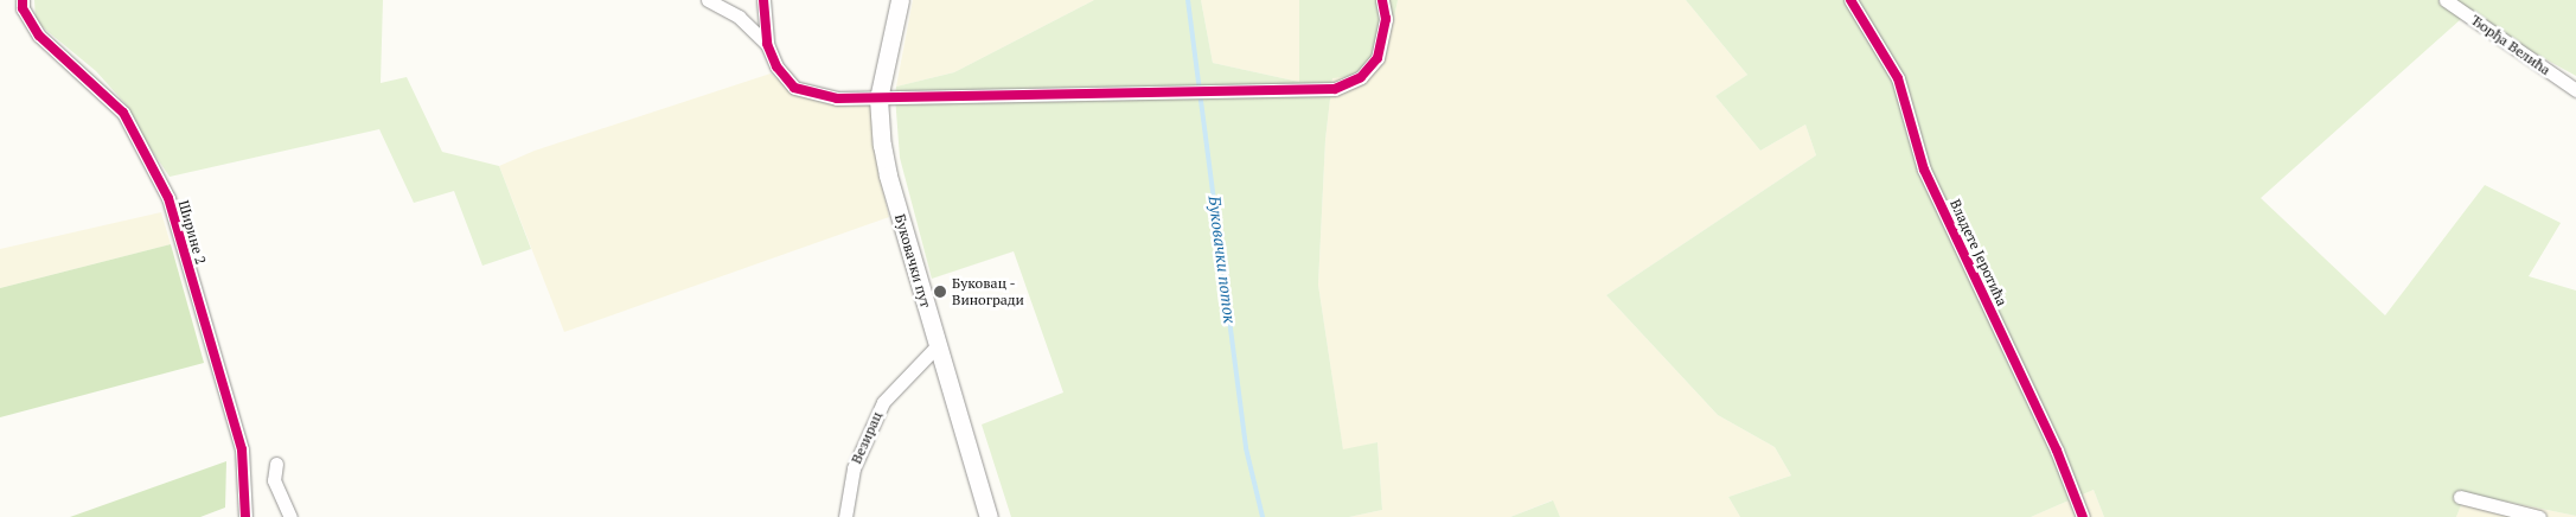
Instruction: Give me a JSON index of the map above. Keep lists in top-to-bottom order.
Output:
{
  "streets": {
    "street": [
      "Ђорђа Велића",
      "Ширине 2",
      "Владете Јеротића",
      "Буковачки пут",
      "Везирац"
    ]
  },
  "crossings": [
    ["Буковачки пут", "Везирац"]
  ],
  "water": ["Буковачки поток"],
  "places": ["Буковац - Виногради"]
}
